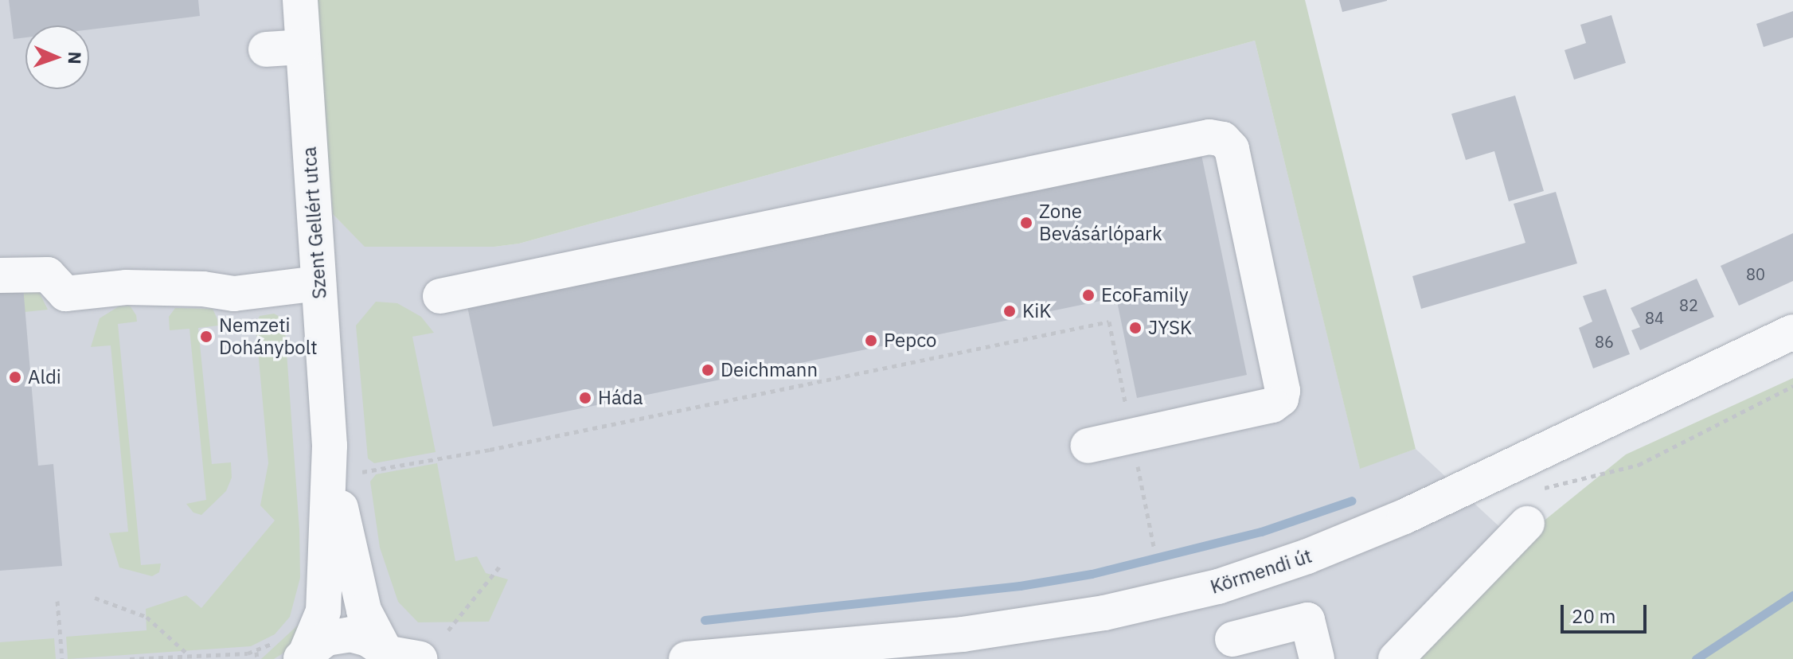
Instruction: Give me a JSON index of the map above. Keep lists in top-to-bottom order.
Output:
{
  "streets": {
    "street": ["Szent Gellért utca", "Körmendi út"]
  },
  "places": [
    "Zone Bevásárlópark",
    "EcoFamily",
    "KiK",
    "JYSK",
    "Nemzeti Dohánybolt",
    "Pepco",
    "Deichmann",
    "Aldi",
    "Háda"
  ],
  "house_numbers": [
    "80",
    "82",
    "84",
    "86"
  ],
  "scale_bar": "20 m",
  "north": "right"
}
